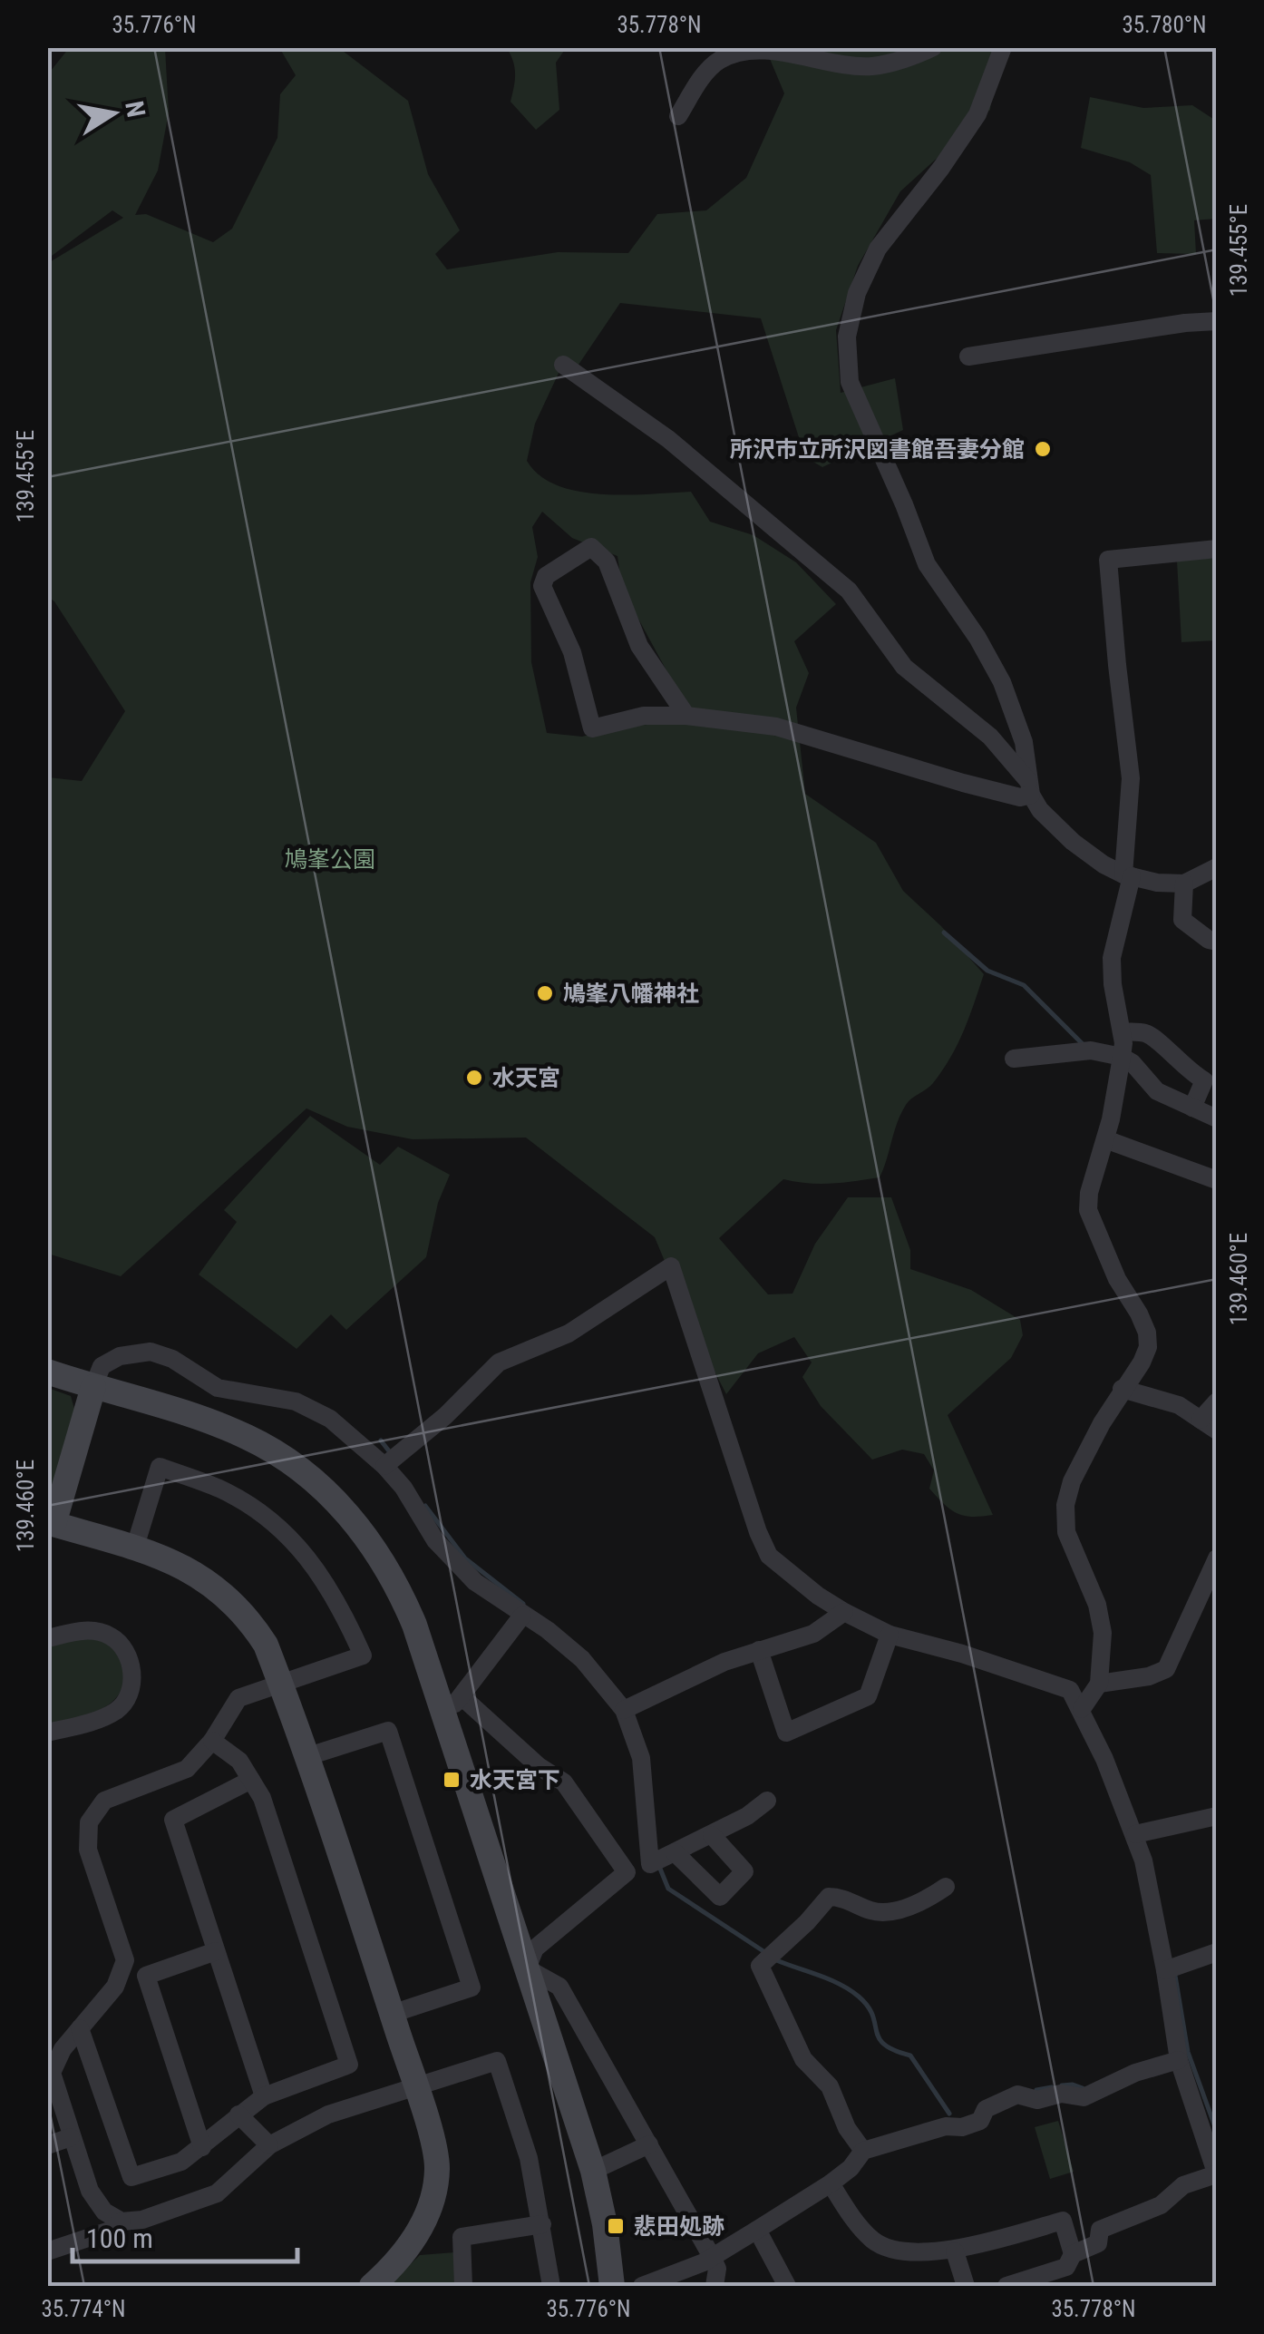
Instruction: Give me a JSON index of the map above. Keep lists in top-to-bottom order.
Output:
{
  "parks": ["鳩峯公園"],
  "places": {
    "other": ["所沢市立所沢図書館吾妻分館", "鳩峯八幡神社", "水天宮"],
    "transit": ["水天宮下", "悲田処跡"]
  },
  "scale_bar": "100 m",
  "north": "right",
  "coordinates": [
    "35.776°N",
    "35.778°N",
    "35.780°N",
    "139.455°E",
    "139.460°E",
    "35.774°N"
  ]
}
